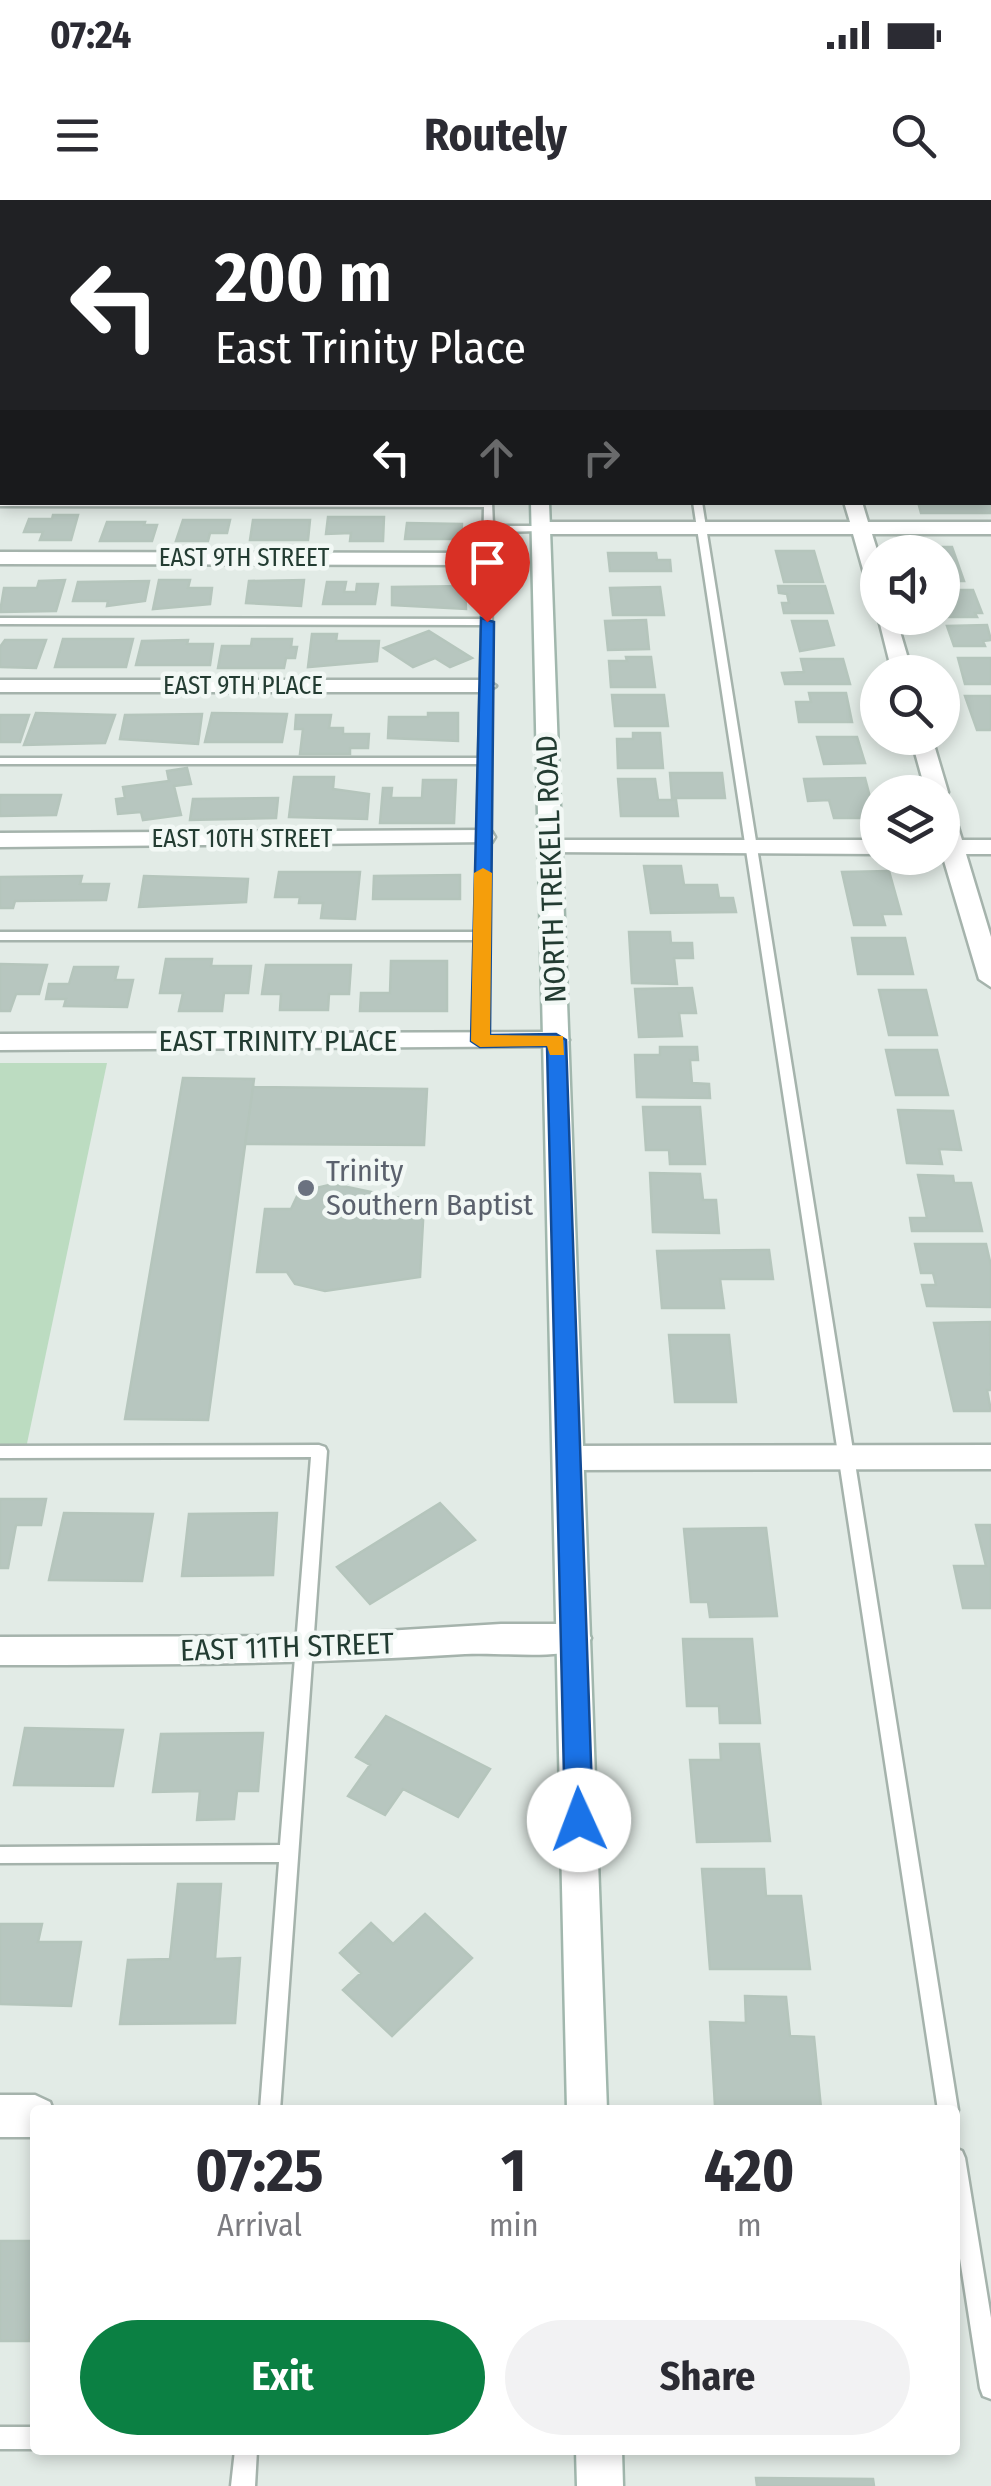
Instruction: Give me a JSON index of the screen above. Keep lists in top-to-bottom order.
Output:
{
  "streets": {
    "street": [
      "EAST 9TH STREET",
      "EAST 9TH PLACE",
      "EAST 10TH STREET",
      "NORTH TREKELL ROAD",
      "EAST TRINITY PLACE",
      "EAST 11TH STREET"
    ]
  },
  "crossings": [
    ["EAST 9TH STREET", "NORTH TREKELL ROAD"],
    ["EAST 9TH PLACE", "NORTH TREKELL ROAD"],
    ["EAST 10TH STREET", "NORTH TREKELL ROAD"],
    ["NORTH TREKELL ROAD", "EAST TRINITY PLACE"],
    ["NORTH TREKELL ROAD", "EAST 11TH STREET"]
  ],
  "places": ["Trinity Southern Baptist"],
  "page": {
    "status": "07:24",
    "header": "Routely",
    "turn": ["200 m", "East Trinity Place"],
    "eta": [
      "07:25",
      "Arrival",
      "1",
      "min",
      "420",
      "m"
    ],
    "buttons": ["Exit", "Share"]
  }
}
